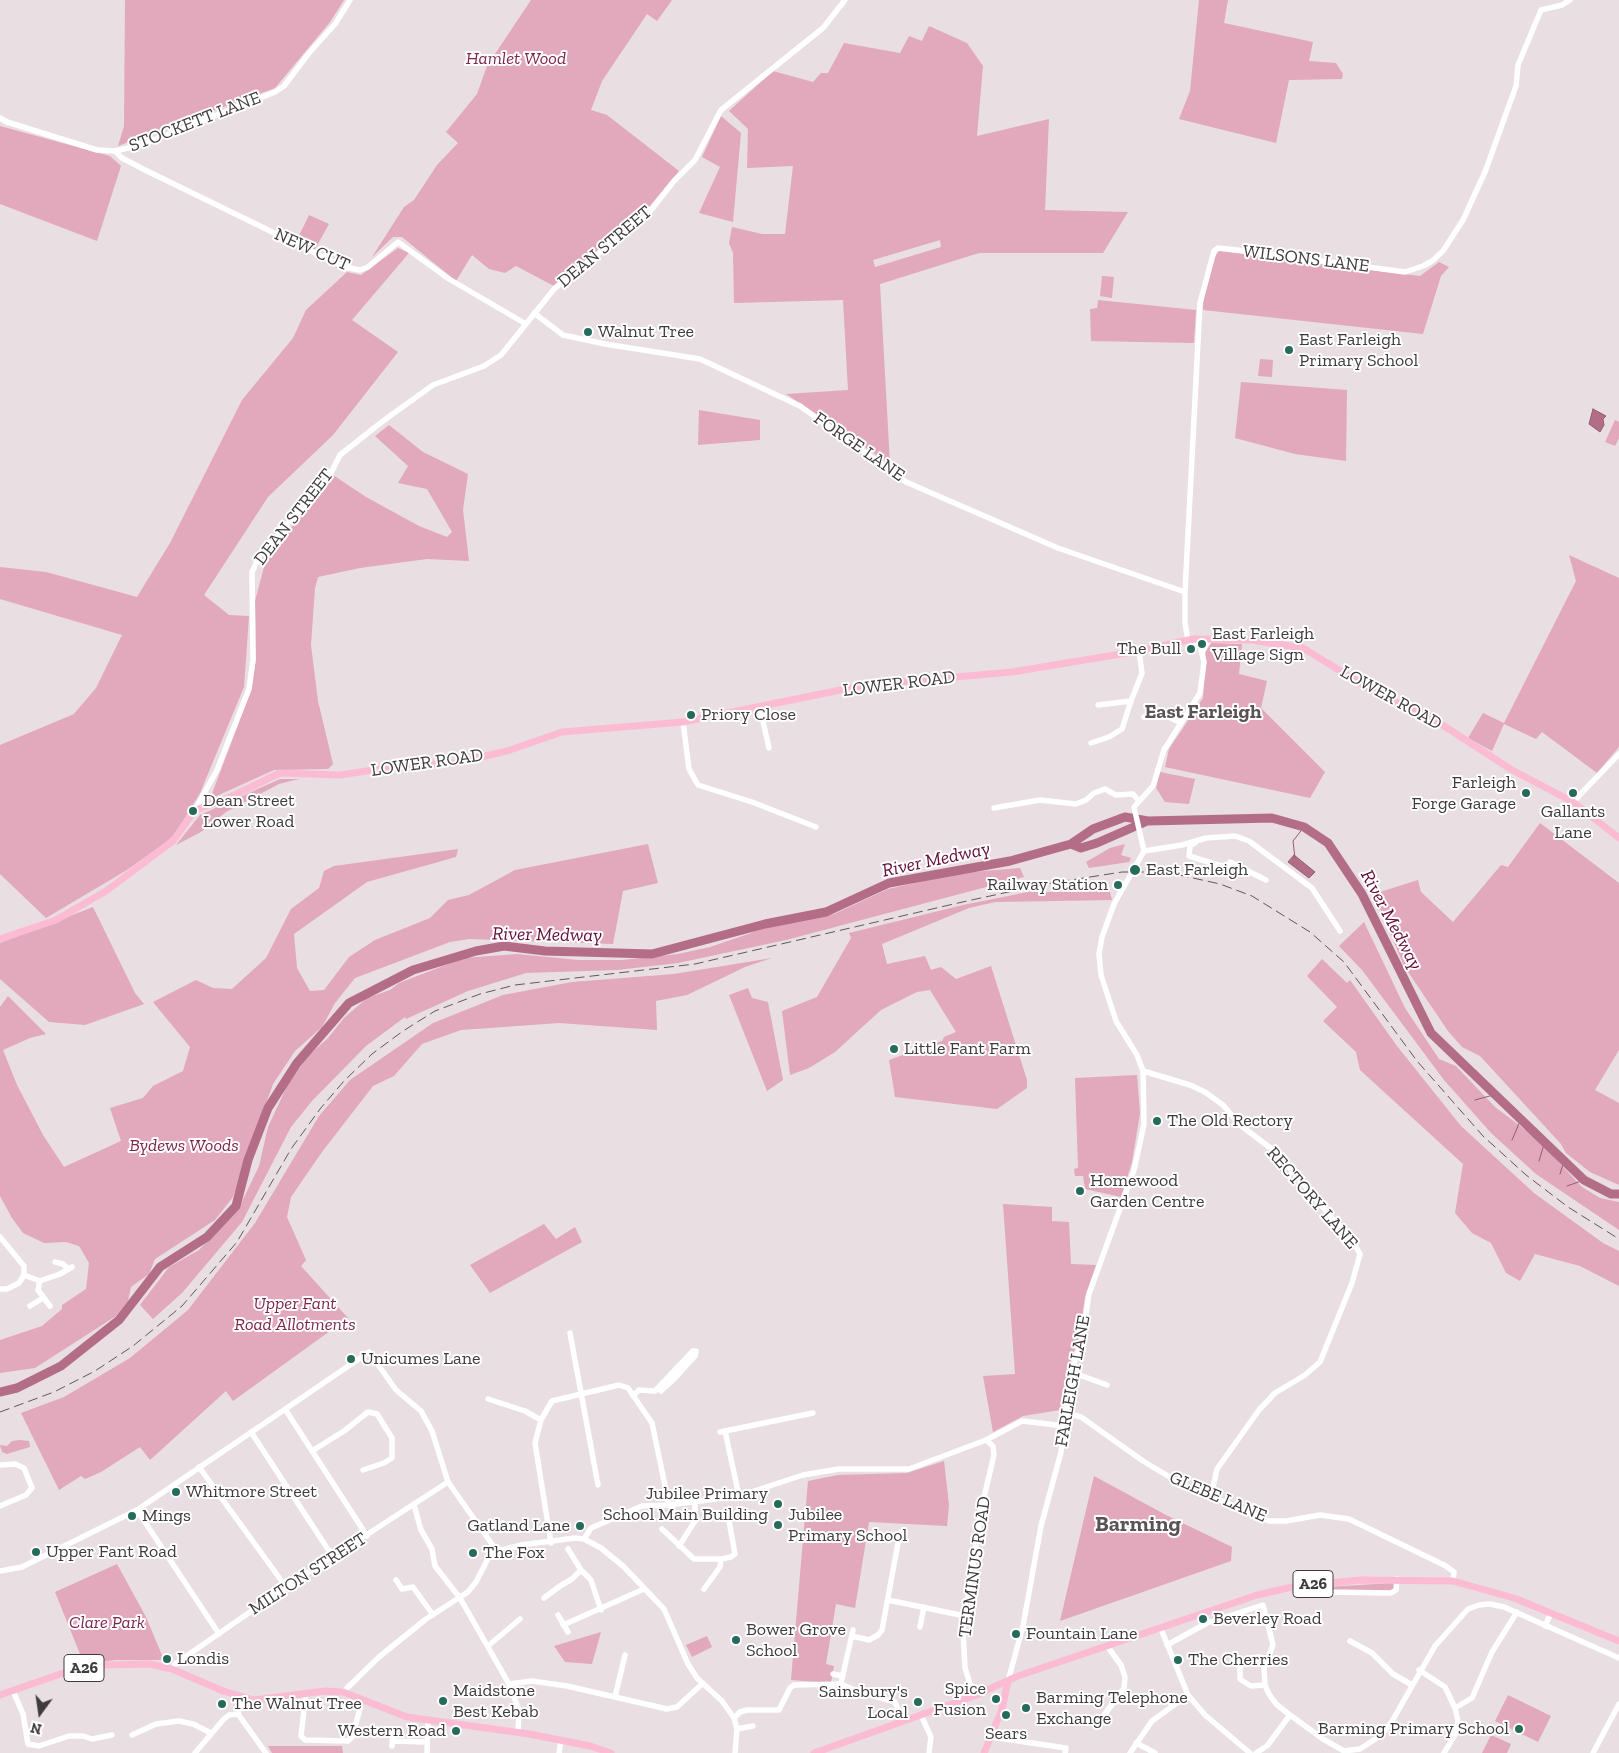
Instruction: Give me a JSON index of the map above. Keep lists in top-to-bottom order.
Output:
{
  "streets": {
    "main road": ["DEAN STREET", "LOWER ROAD", "A26"],
    "street": [
      "STOCKETT LANE",
      "NEW CUT",
      "WILSONS LANE",
      "FORGE LANE",
      "RECTORY LANE",
      "FARLEIGH LANE",
      "GLEBE LANE",
      "TERMINUS ROAD",
      "MILTON STREET"
    ]
  },
  "crossings": [
    ["STOCKETT LANE", "NEW CUT"],
    ["DEAN STREET", "NEW CUT"],
    ["DEAN STREET", "FORGE LANE"],
    ["DEAN STREET", "LOWER ROAD"],
    ["WILSONS LANE", "FORGE LANE"],
    ["RECTORY LANE", "FARLEIGH LANE"],
    ["RECTORY LANE", "GLEBE LANE"],
    ["FARLEIGH LANE", "GLEBE LANE"],
    ["FARLEIGH LANE", "A26"],
    ["GLEBE LANE", "A26"],
    ["TERMINUS ROAD", "A26"],
    ["MILTON STREET", "A26"]
  ],
  "districts": ["East Farleigh", "Barming"],
  "water": ["River Medway"],
  "parks": [
    "Hamlet Wood",
    "Bydews Woods",
    "Upper Fant Road Allotments",
    "Clare Park"
  ],
  "places": [
    "Walnut Tree",
    "East Farleigh Primary School",
    "East Farleigh Village Sign",
    "The Bull",
    "Priory Close",
    "Farleigh Forge Garage",
    "Gallants Lane",
    "Dean Street Lower Road",
    "East Farleigh",
    "Railway Station",
    "Little Fant Farm",
    "The Old Rectory",
    "Homewood Garden Centre",
    "Unicumes Lane",
    "Whitmore Street",
    "Jubilee Primary School Main Building",
    "Mings",
    "Jubilee Primary School",
    "Gatland Lane",
    "Upper Fant Road",
    "The Fox",
    "Beverley Road",
    "Fountain Lane",
    "Bower Grove School",
    "Londis",
    "The Cherries",
    "Spice Fusion",
    "Maidstone Best Kebab",
    "Sainsbury's Local",
    "The Walnut Tree",
    "Barming Telephone Exchange",
    "Sears",
    "Barming Primary School",
    "Western Road"
  ],
  "north": "bottom"
}
